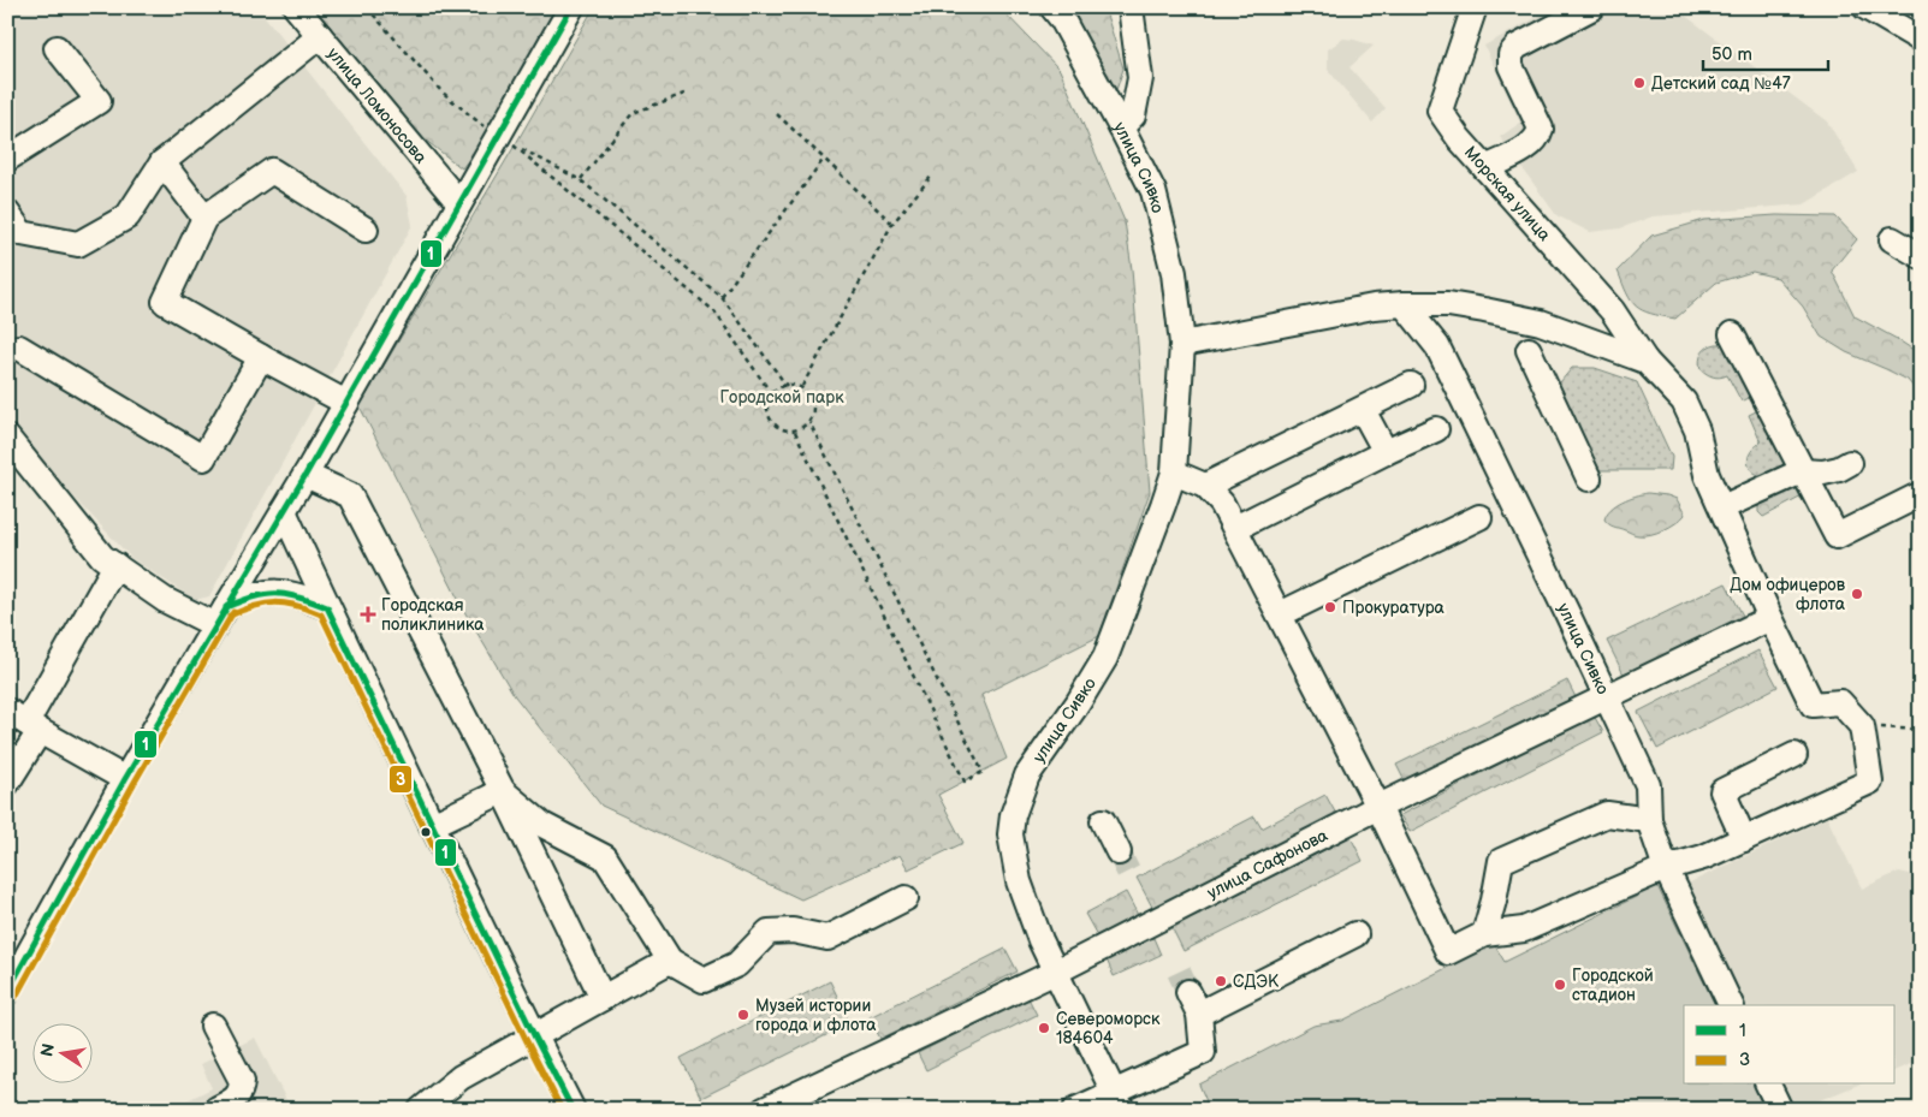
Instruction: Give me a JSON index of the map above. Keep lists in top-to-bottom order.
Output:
{
  "streets": {
    "street": [
      "улица Ломоносова",
      "улица Сивко",
      "Морская улица",
      "улица Сафонова"
    ]
  },
  "crossings": [
    ["улица Сивко", "улица Сафонова"]
  ],
  "parks": ["Городской парк"],
  "places": {
    "other": [
      "Детский сад №47",
      "Дом офицеров флота",
      "Прокуратура",
      "СДЭК",
      "Городской стадион",
      "Музей истории города и флота",
      "Североморск 184604"
    ],
    "health": ["Городская поликлиника"]
  },
  "lines": ["transit line 1", "transit line 3"],
  "legend": ["1", "3"],
  "scale_bar": "50 m",
  "north": "left"
}
